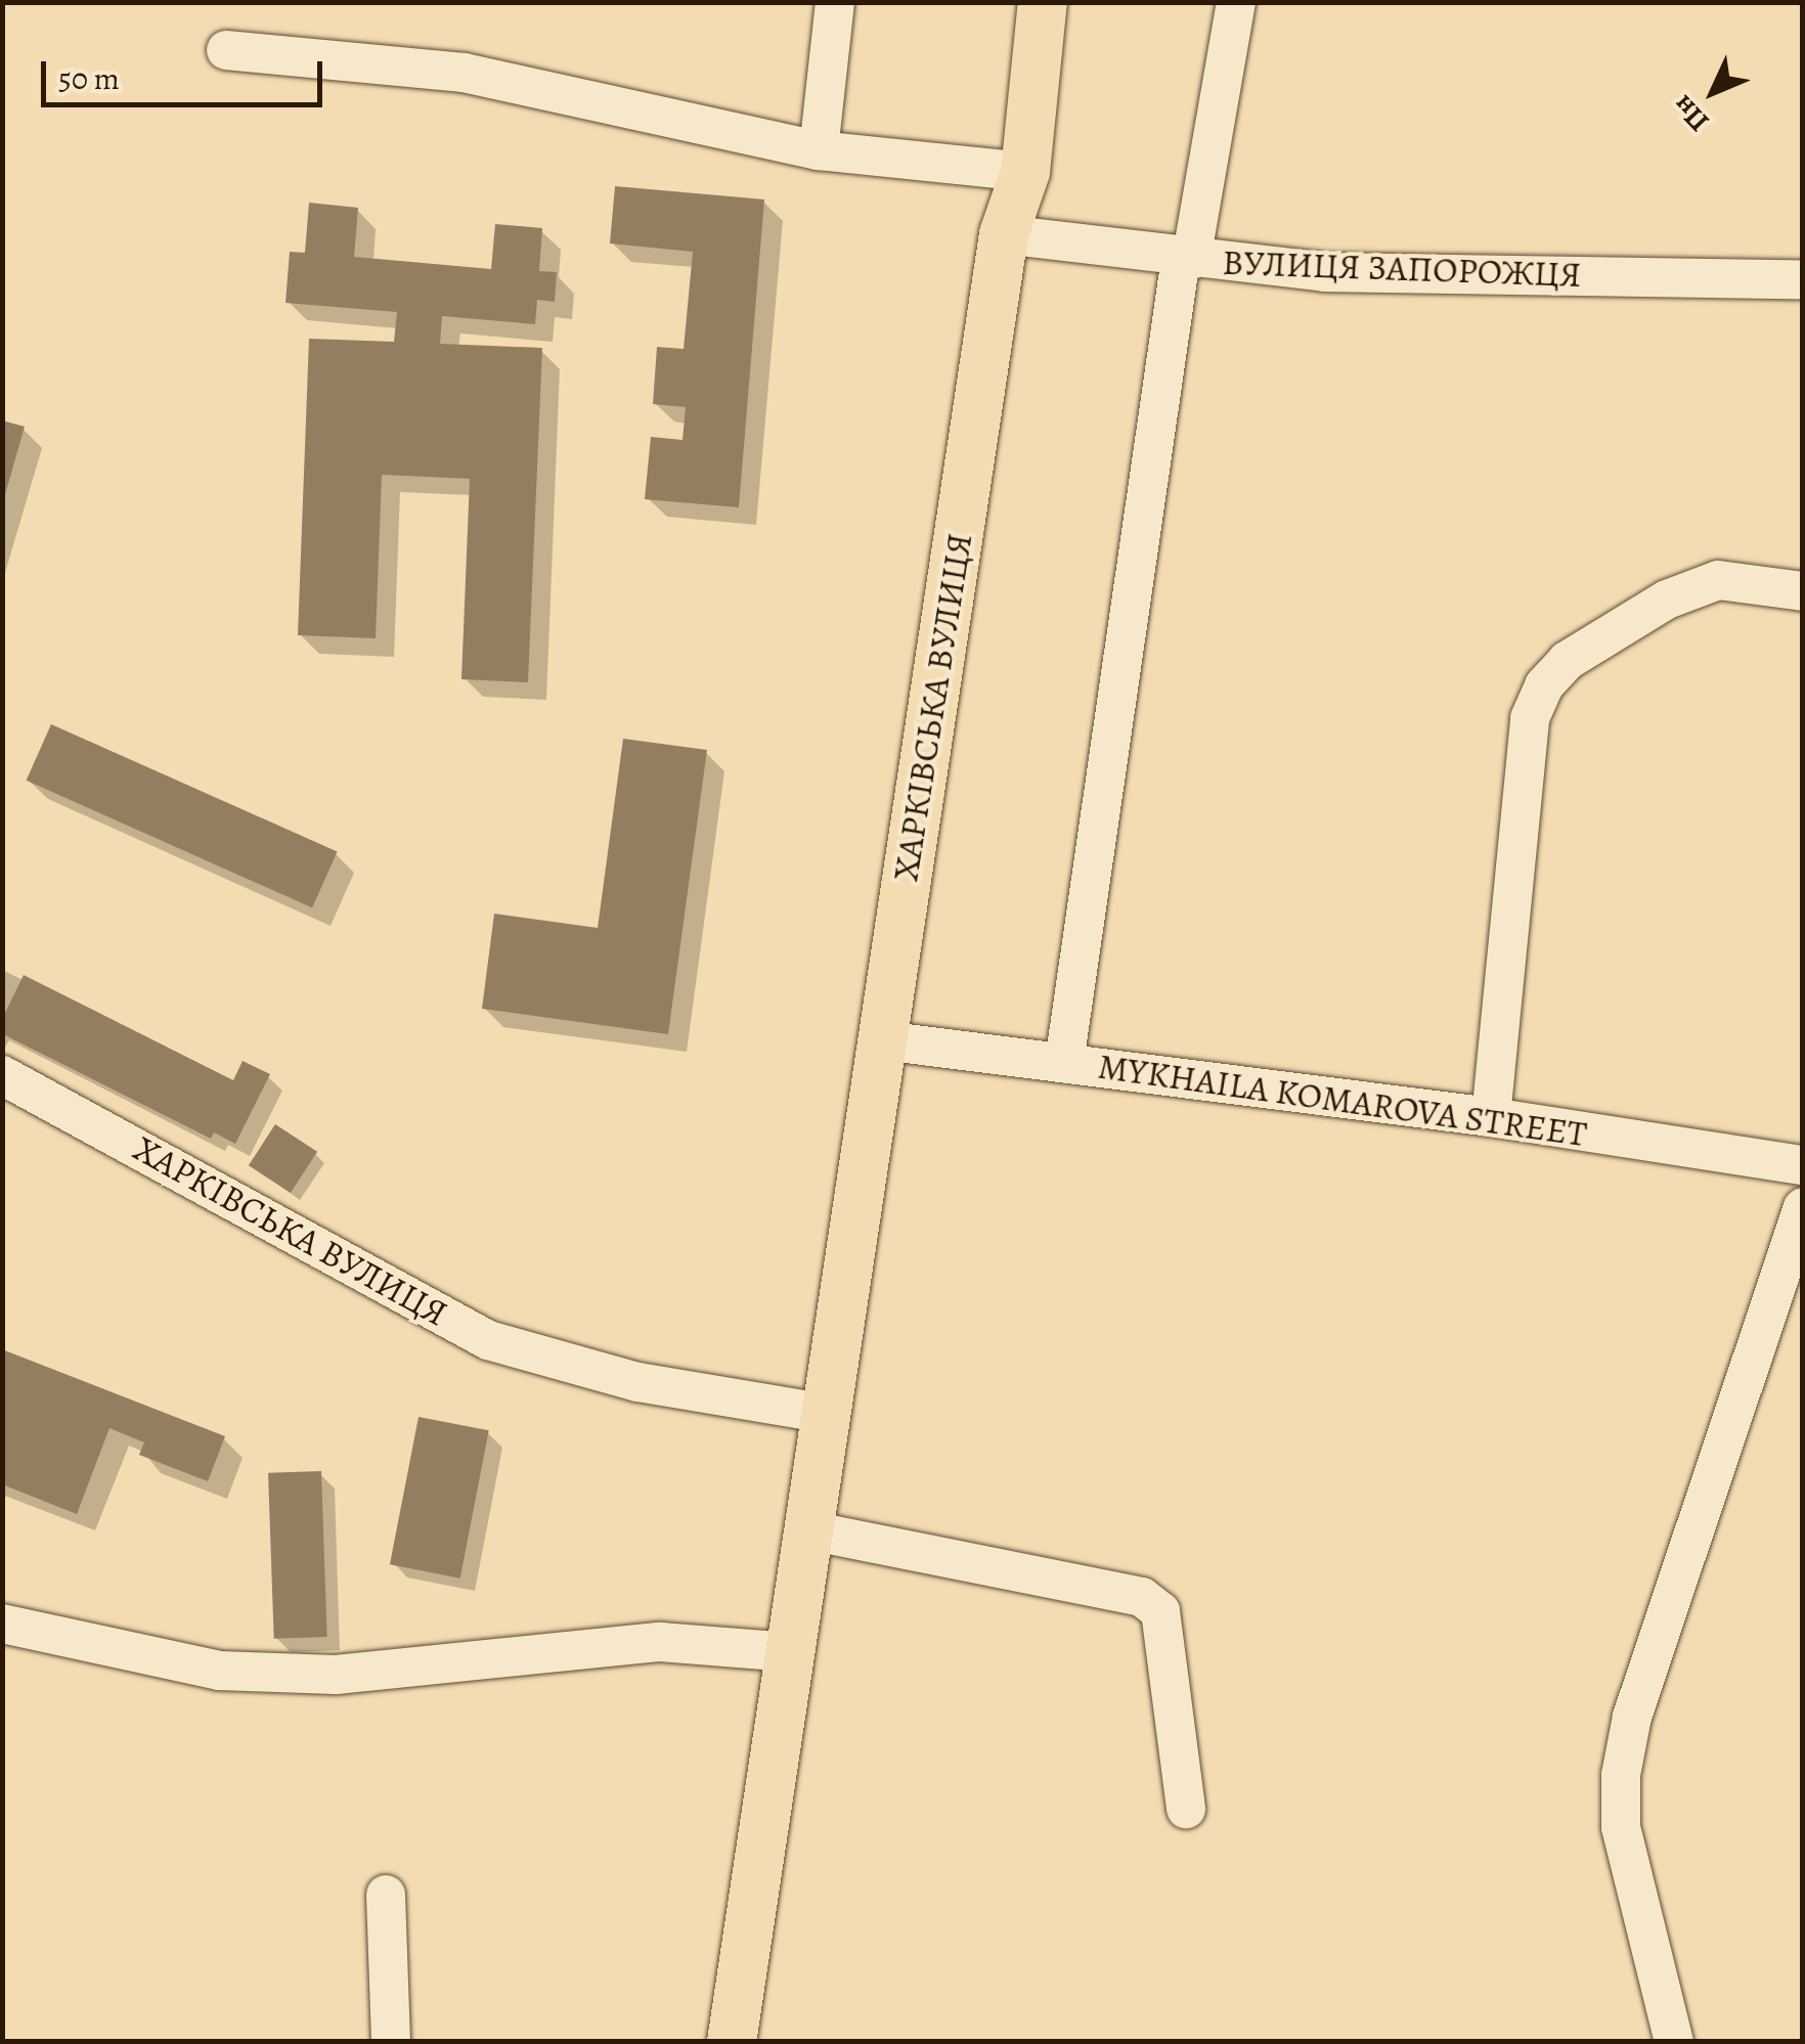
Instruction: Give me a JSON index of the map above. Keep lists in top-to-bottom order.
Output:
{
  "streets": {
    "main road": ["ХАРКІВСЬКА ВУЛИЦЯ"],
    "street": ["ВУЛИЦЯ ЗАПОРОЖЦЯ", "MYKHAILA KOMAROVA STREET"]
  },
  "crossings": [
    ["ВУЛИЦЯ ЗАПОРОЖЦЯ", "ХАРКІВСЬКА ВУЛИЦЯ"],
    ["ХАРКІВСЬКА ВУЛИЦЯ", "MYKHAILA KOMAROVA STREET"]
  ],
  "scale_bar": "50 m",
  "north": "bottom left"
}
